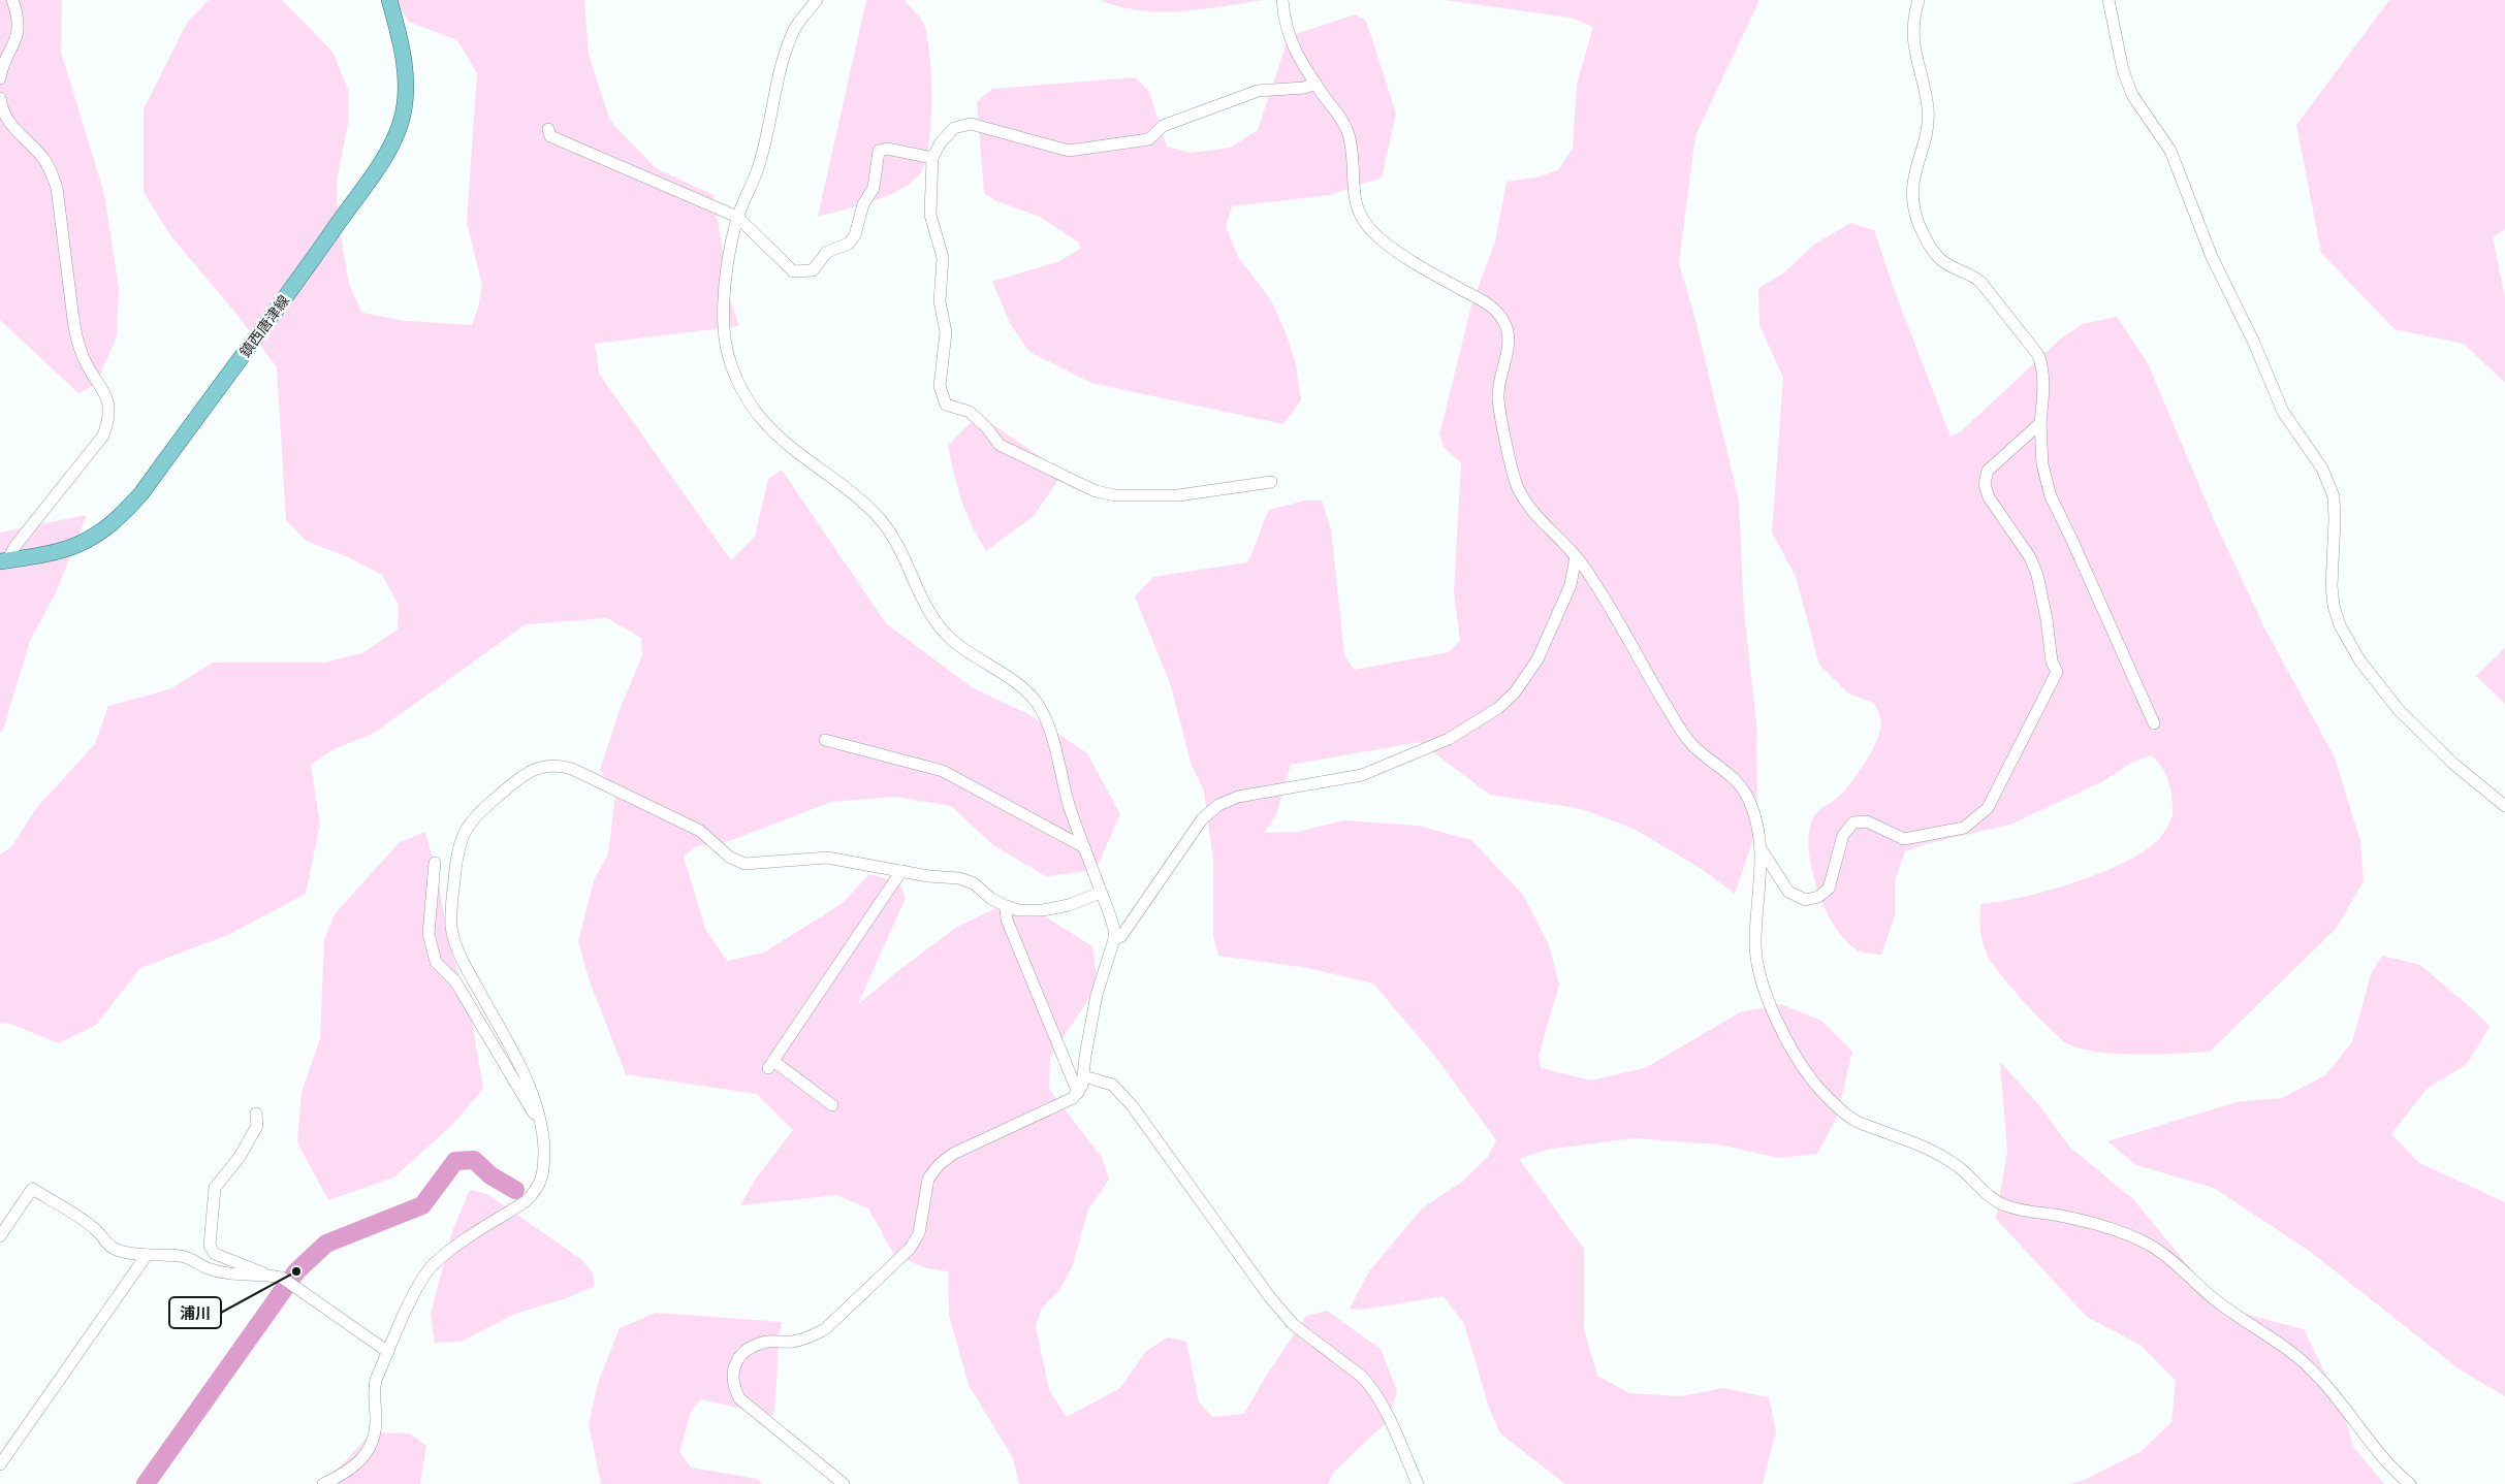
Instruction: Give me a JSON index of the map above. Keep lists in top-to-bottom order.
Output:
{
  "streets": {
    "main road": ["鎮西唐津線"]
  },
  "places": ["浦川"]
}
